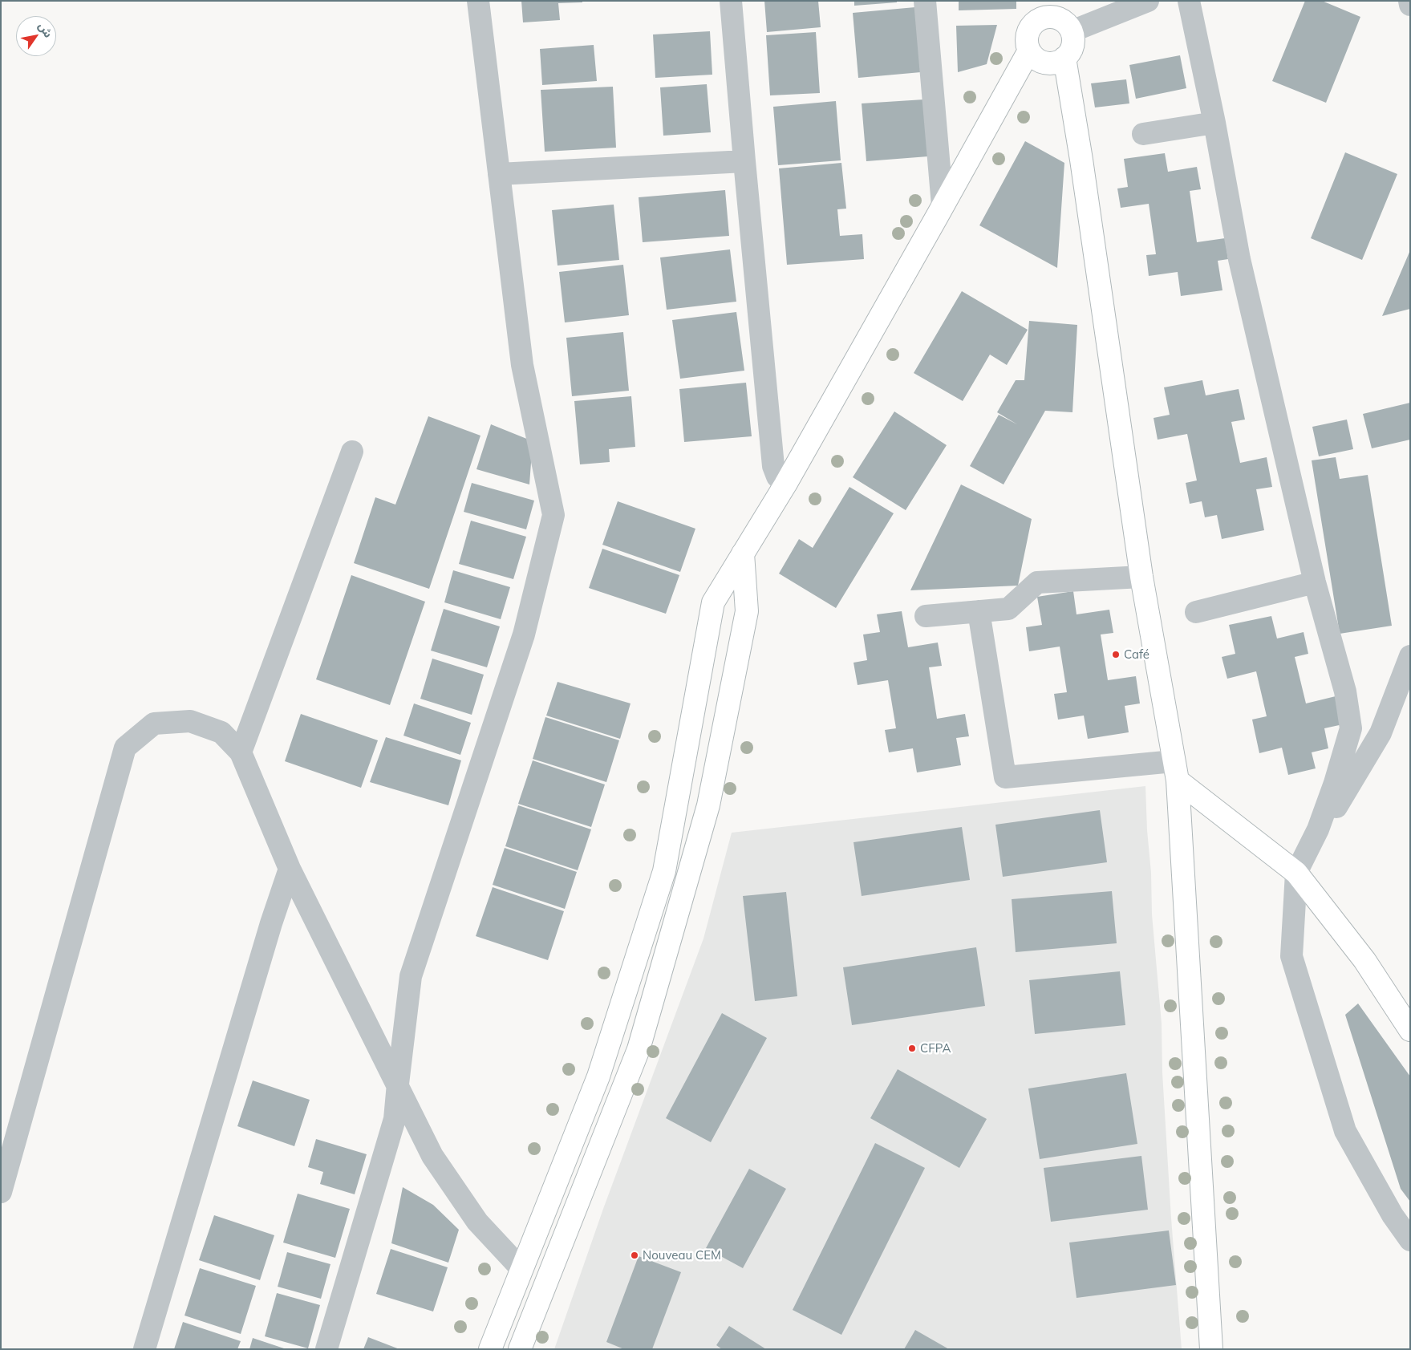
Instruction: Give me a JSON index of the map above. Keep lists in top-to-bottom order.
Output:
{
  "places": ["Café", "CFPA", "Nouveau CEM"],
  "north": "top right"
}
